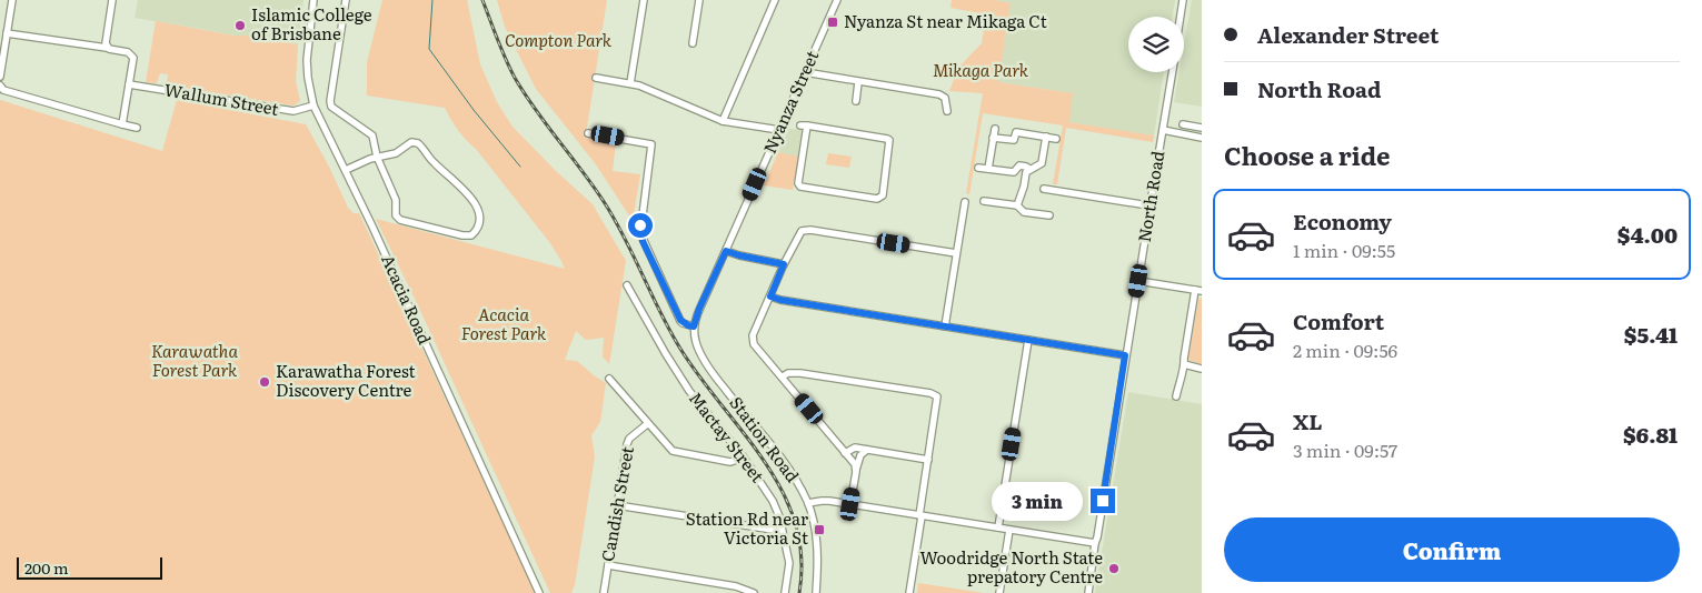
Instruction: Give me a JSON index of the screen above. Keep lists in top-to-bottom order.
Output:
{
  "streets": {
    "street": [
      "Wallum Street",
      "Nyanza Street",
      "North Road",
      "Acacia Road",
      "Mactay Street",
      "Station Road",
      "Candish Street"
    ]
  },
  "crossings": [
    ["Wallum Street", "Acacia Road"],
    ["Nyanza Street", "Station Road"]
  ],
  "parks": [
    "Compton Park",
    "Mikaga Park",
    "Acacia Forest Park",
    "Karawatha Forest Park"
  ],
  "places": {
    "transit": ["Nyanza St near Mikaga Ct", "Station Rd near Victoria St"],
    "other": ["Islamic College of Brisbane", "Karawatha Forest Discovery Centre", "Woodridge North State prepatory Centre"]
  },
  "scale_bar": "200 m",
  "page": {
    "banner": ["Alexander Street", "North Road"],
    "heading": "Choose a ride",
    "list": [
      {
        "name": "Economy",
        "note": "1 min · 09:55",
        "value": "$4.00"
      },
      {
        "name": "Comfort",
        "note": "2 min · 09:56",
        "value": "$5.41"
      },
      {
        "name": "XL",
        "note": "3 min · 09:57",
        "value": "$6.81"
      }
    ],
    "bubble": "3 min",
    "buttons": "Confirm",
    "scale": "200 m"
  }
}
